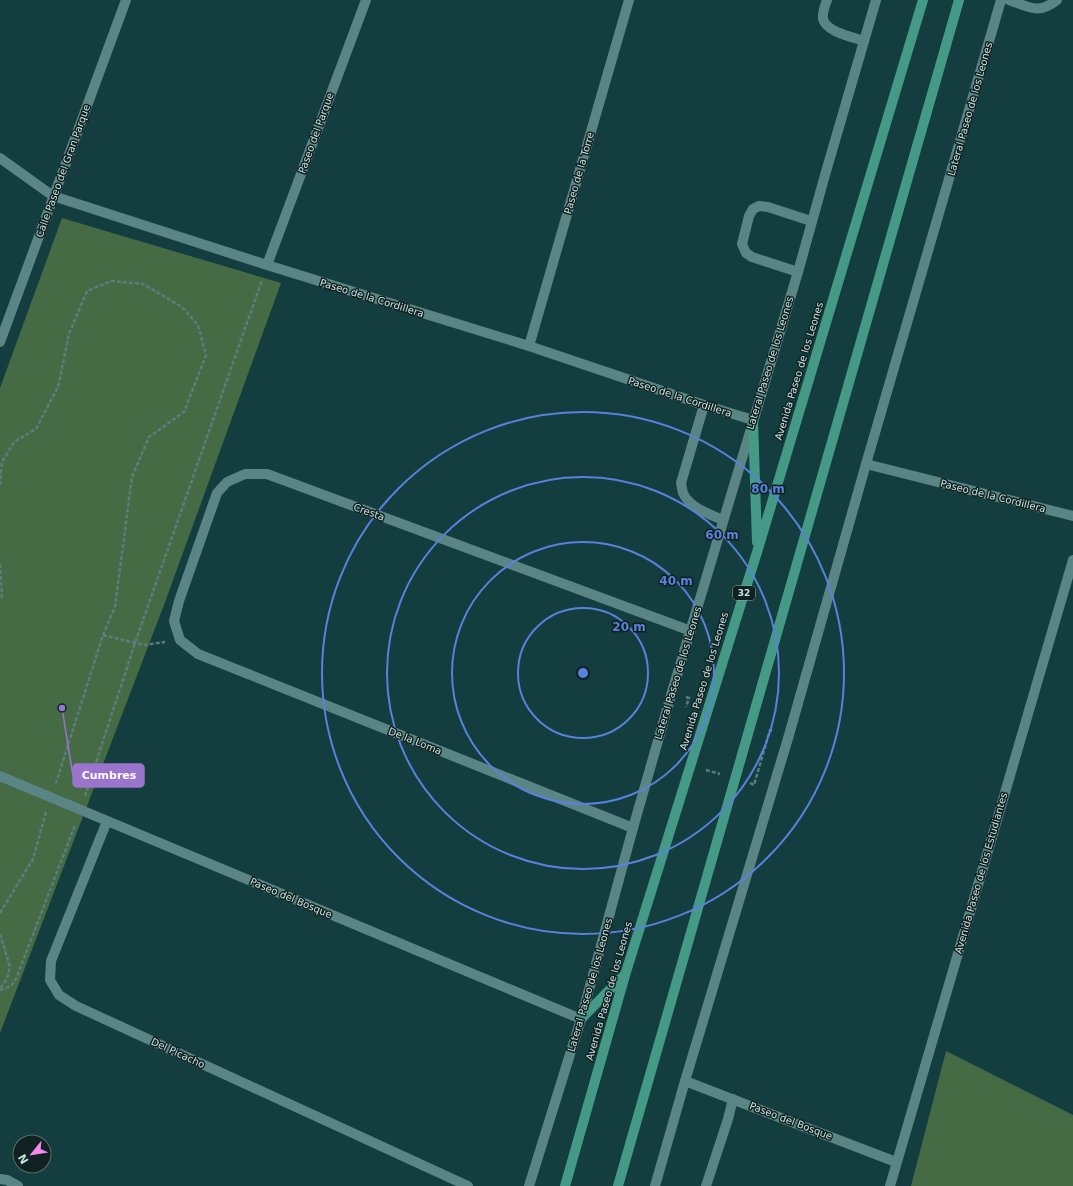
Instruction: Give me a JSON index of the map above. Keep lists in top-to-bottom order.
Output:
{
  "streets": {
    "main road": ["Avenida Paseo de los Leones", "32"],
    "street": [
      "Lateral Paseo de los Leones",
      "Paseo del Parque",
      "Calle Paseo del Gran Parque",
      "Paseo de la Torre",
      "Paseo de la Cordillera",
      "Cresta",
      "De la Loma",
      "Avenida Paseo de los Estudiantes",
      "Paseo del Bosque",
      "Del Picacho"
    ]
  },
  "crossings": [
    ["Lateral Paseo de los Leones", "Paseo de la Cordillera"],
    ["Lateral Paseo de los Leones", "Cresta"],
    ["Lateral Paseo de los Leones", "De la Loma"],
    ["Lateral Paseo de los Leones", "Paseo del Bosque"],
    ["Paseo del Parque", "Paseo de la Cordillera"],
    ["Calle Paseo del Gran Parque", "Paseo de la Cordillera"],
    ["Paseo de la Torre", "Paseo de la Cordillera"],
    ["Cresta", "De la Loma"],
    ["Avenida Paseo de los Estudiantes", "Paseo del Bosque"],
    ["Paseo del Bosque", "Del Picacho"]
  ],
  "places": ["Cumbres"],
  "north": "bottom left",
  "rings": [
    "80 m",
    "60 m",
    "40 m",
    "20 m"
  ]
}
